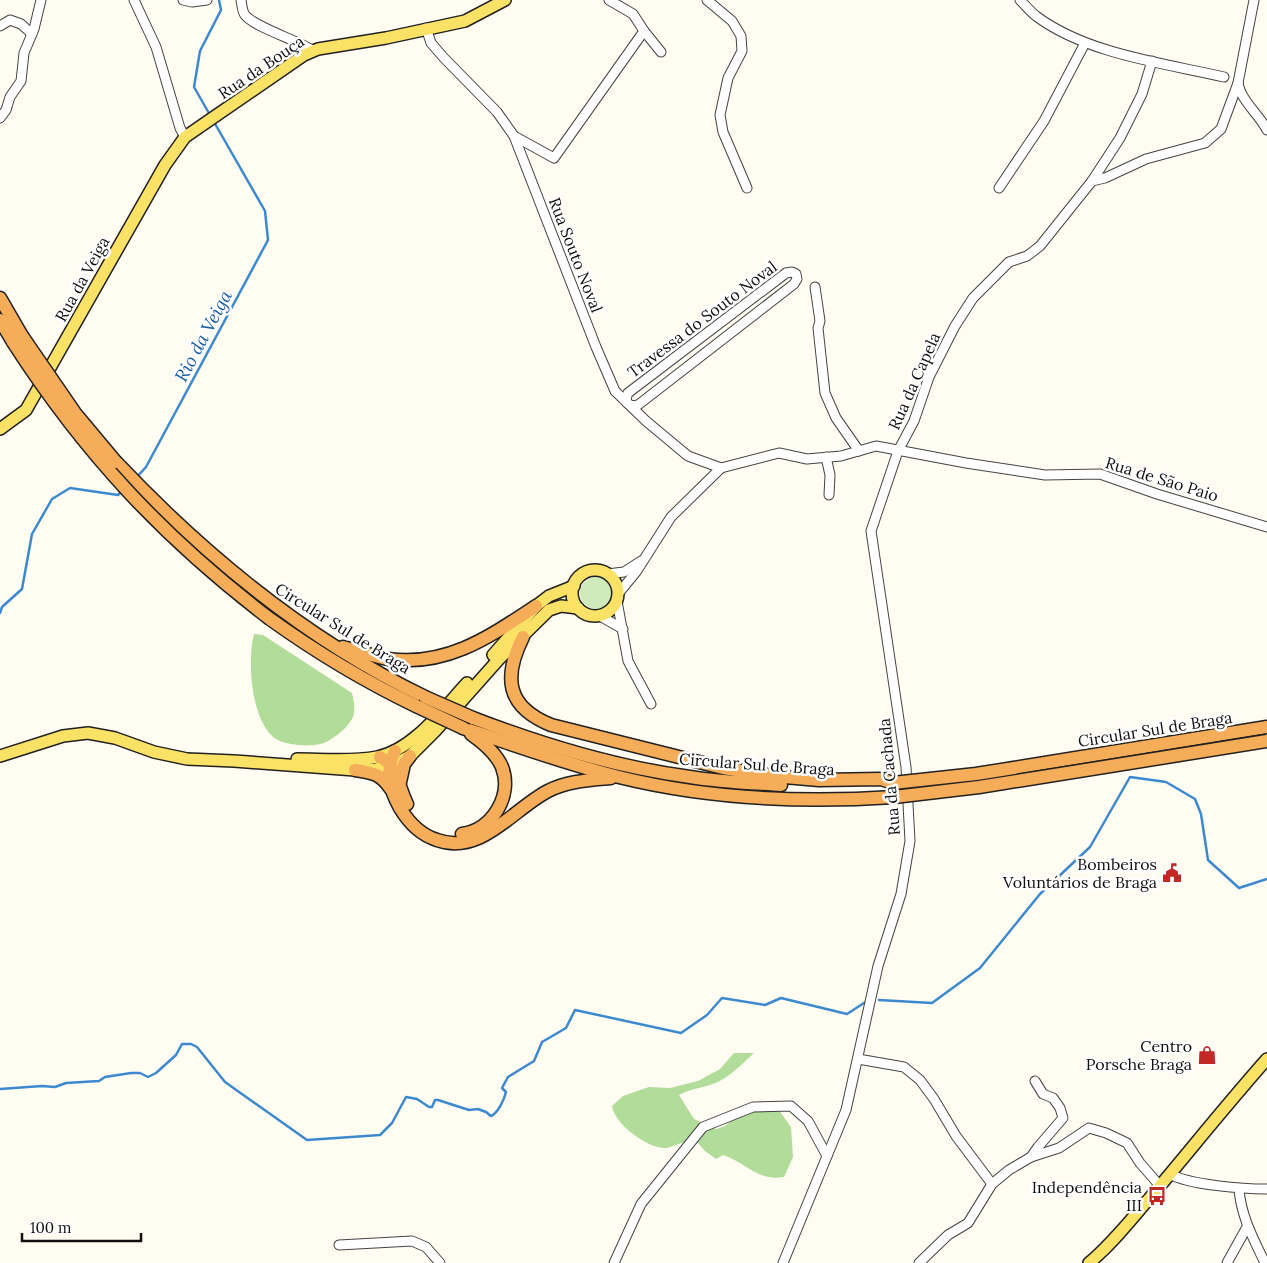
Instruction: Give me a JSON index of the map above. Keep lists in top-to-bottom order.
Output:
{
  "streets": {
    "highway": ["Circular Sul de Braga"],
    "main road": ["Rua da Bouça", "Rua da Veiga"],
    "street": [
      "Rua Souto Noval",
      "Travessa do Souto Noval",
      "Rua da Capela",
      "Rua de São Paio",
      "Rua da Cachada"
    ]
  },
  "crossings": [
    ["Rua da Bouça", "Rua Souto Noval"],
    ["Rua da Bouça", "Rua da Veiga"],
    ["Rua Souto Noval", "Travessa do Souto Noval"],
    ["Rua Souto Noval", "Rua de São Paio"],
    ["Rua da Capela", "Rua de São Paio"],
    ["Rua da Capela", "Rua da Cachada"],
    ["Rua de São Paio", "Rua da Cachada"]
  ],
  "water": ["Rio da Veiga"],
  "places": {
    "public building": ["Bombeiros Voluntários de Braga"],
    "shop": ["Centro Porsche Braga"],
    "bus stop": ["Independência III"]
  },
  "scale_bar": "100 m"
}
